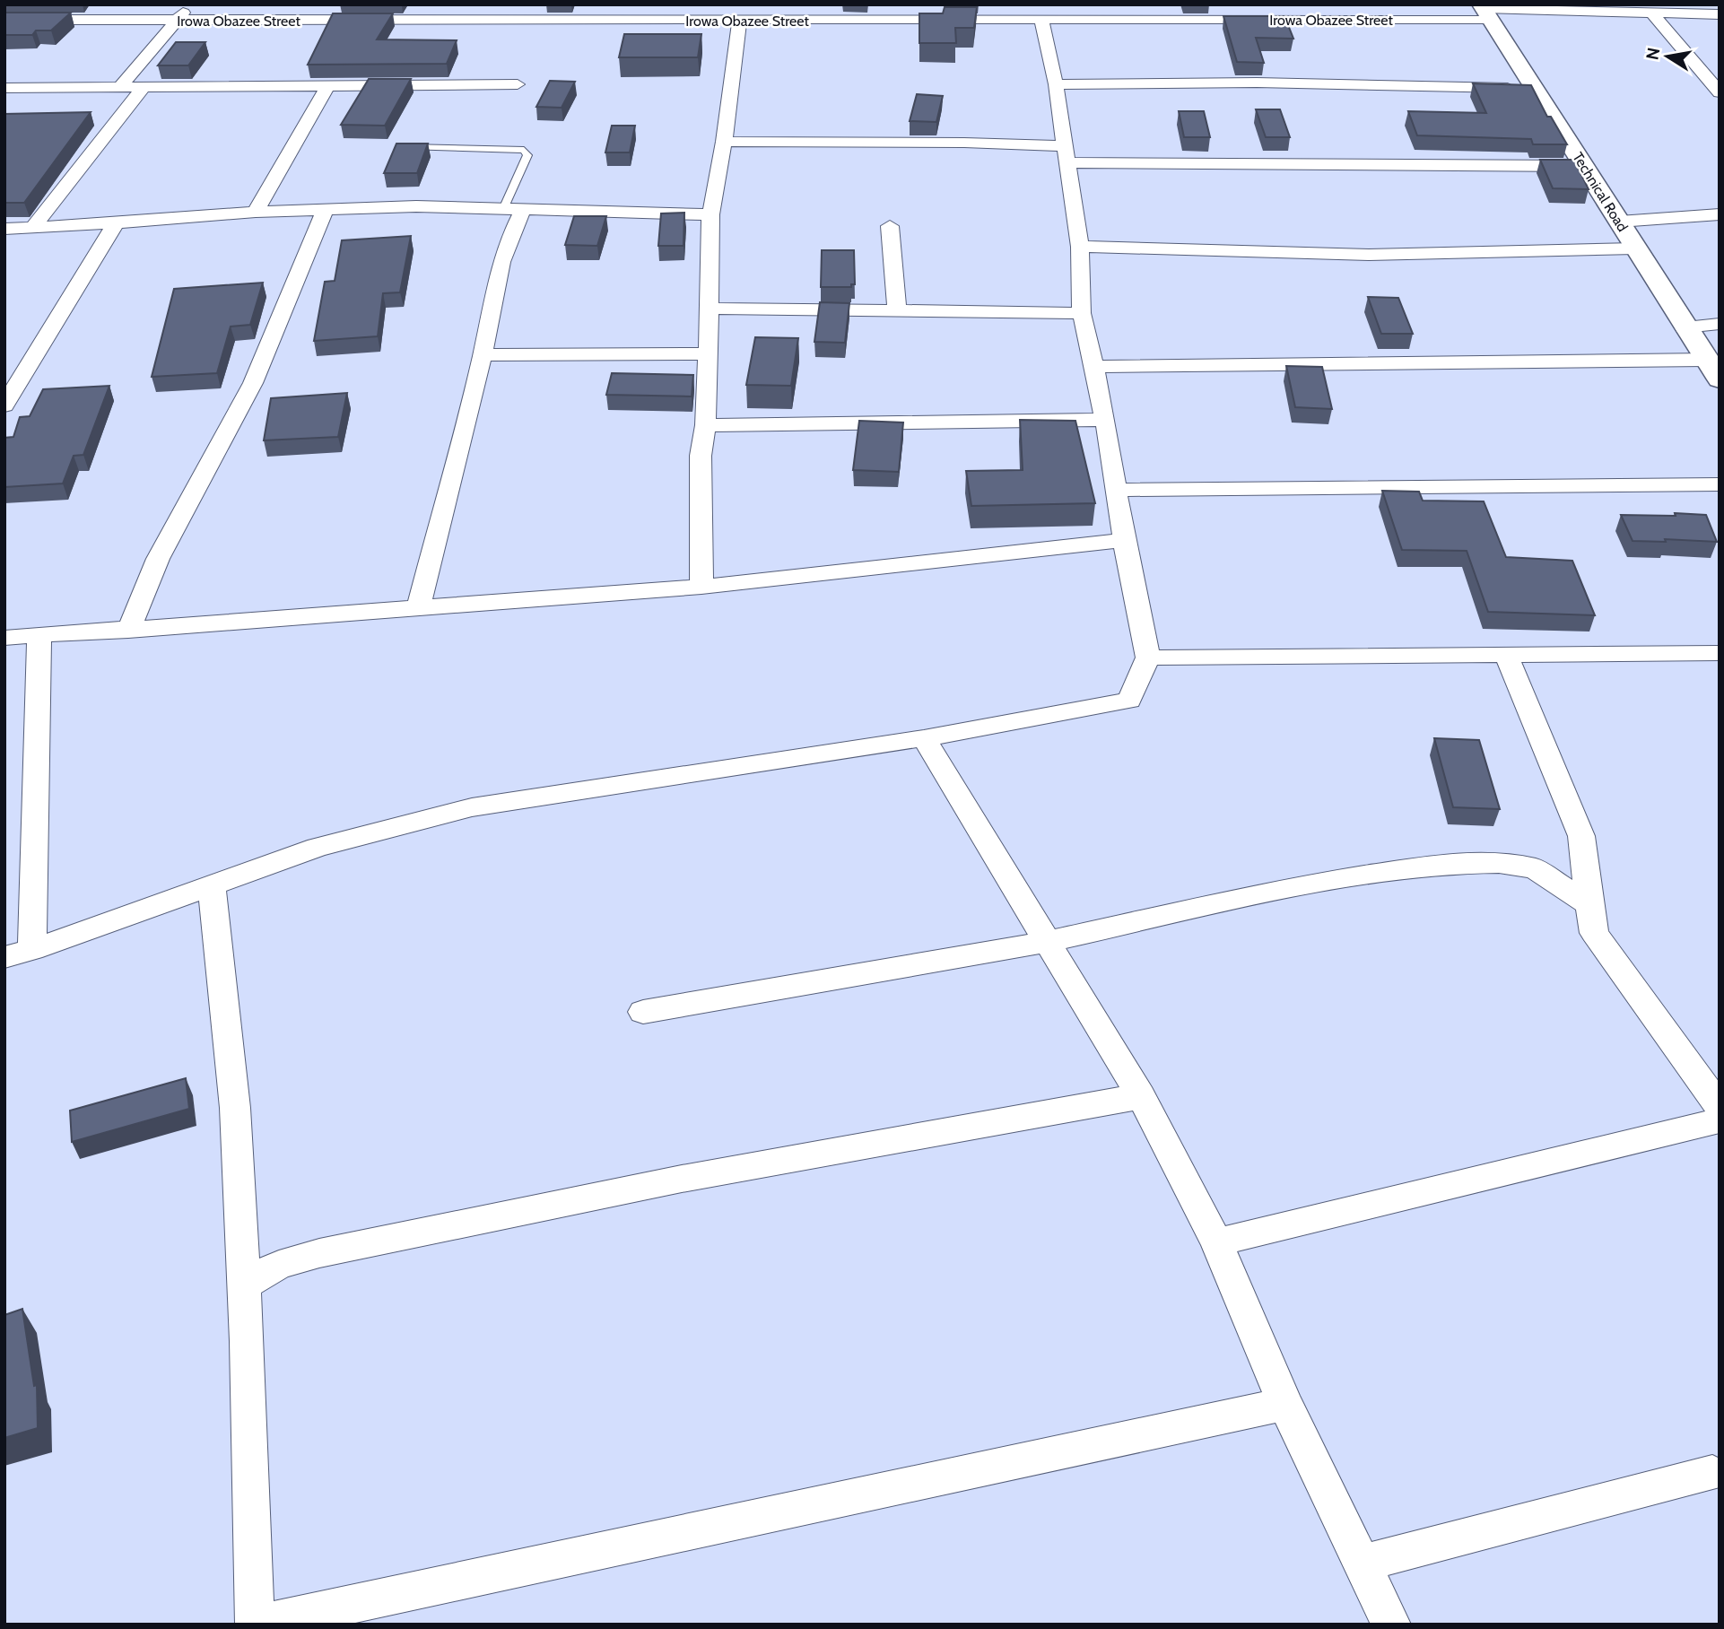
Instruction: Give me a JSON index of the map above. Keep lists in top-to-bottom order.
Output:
{
  "streets": {
    "street": ["Irowa Obazee Street", "Technical Road"]
  },
  "crossings": [
    ["Irowa Obazee Street", "Technical Road"]
  ],
  "north": "left"
}
